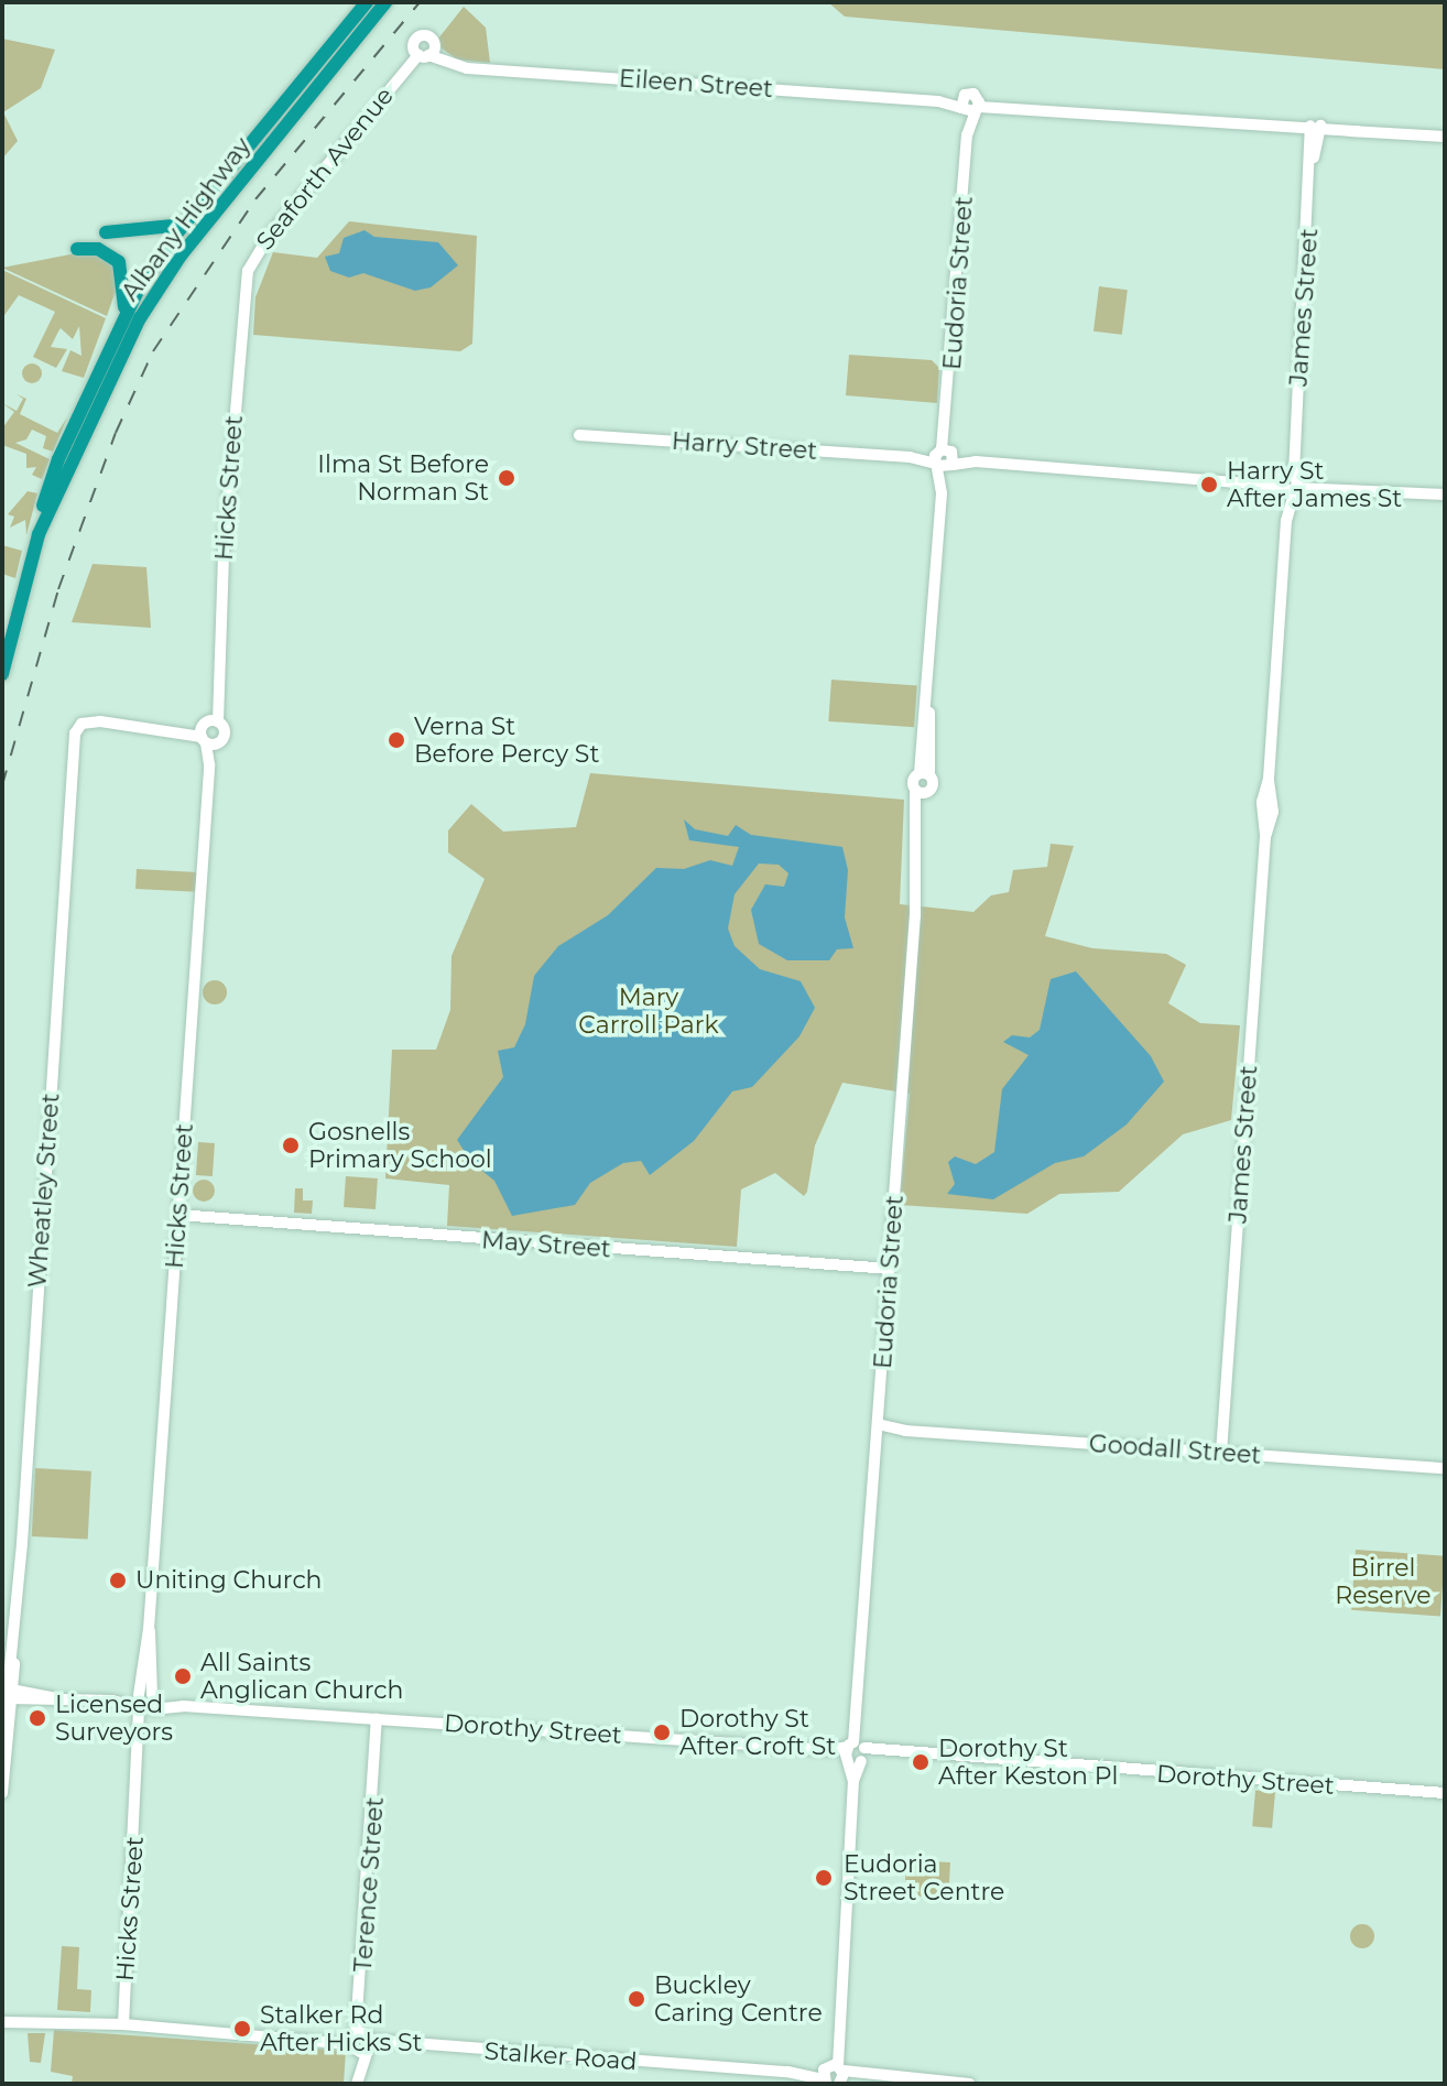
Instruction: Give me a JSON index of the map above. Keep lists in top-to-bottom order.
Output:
{
  "streets": {
    "highway": ["Albany Highway"],
    "street": [
      "Eileen Street",
      "Seaforth Avenue",
      "Eudoria Street",
      "James Street",
      "Harry Street",
      "Hicks Street",
      "Wheatley Street",
      "May Street",
      "Goodall Street",
      "Dorothy Street",
      "Terence Street",
      "Stalker Road"
    ]
  },
  "crossings": [
    ["Eileen Street", "Seaforth Avenue"],
    ["Eileen Street", "Eudoria Street"],
    ["Eileen Street", "James Street"],
    ["Seaforth Avenue", "Hicks Street"],
    ["Eudoria Street", "Harry Street"],
    ["Eudoria Street", "May Street"],
    ["Eudoria Street", "Goodall Street"],
    ["Eudoria Street", "Dorothy Street"],
    ["Eudoria Street", "Stalker Road"],
    ["James Street", "Harry Street"],
    ["James Street", "Goodall Street"],
    ["Hicks Street", "May Street"],
    ["Hicks Street", "Dorothy Street"],
    ["Hicks Street", "Stalker Road"],
    ["Wheatley Street", "Dorothy Street"],
    ["Dorothy Street", "Terence Street"],
    ["Terence Street", "Stalker Road"]
  ],
  "parks": ["Mary Carroll Park", "Birrel Reserve"],
  "places": [
    "Ilma St Before Norman St",
    "Harry St After James St",
    "Verna St Before Percy St",
    "Gosnells Primary School",
    "Uniting Church",
    "All Saints Anglican Church",
    "Licensed Surveyors",
    "Dorothy St After Croft St",
    "Dorothy St After Keston Pl",
    "Eudoria Street Centre",
    "Buckley Caring Centre",
    "Stalker Rd After Hicks St"
  ]
}
